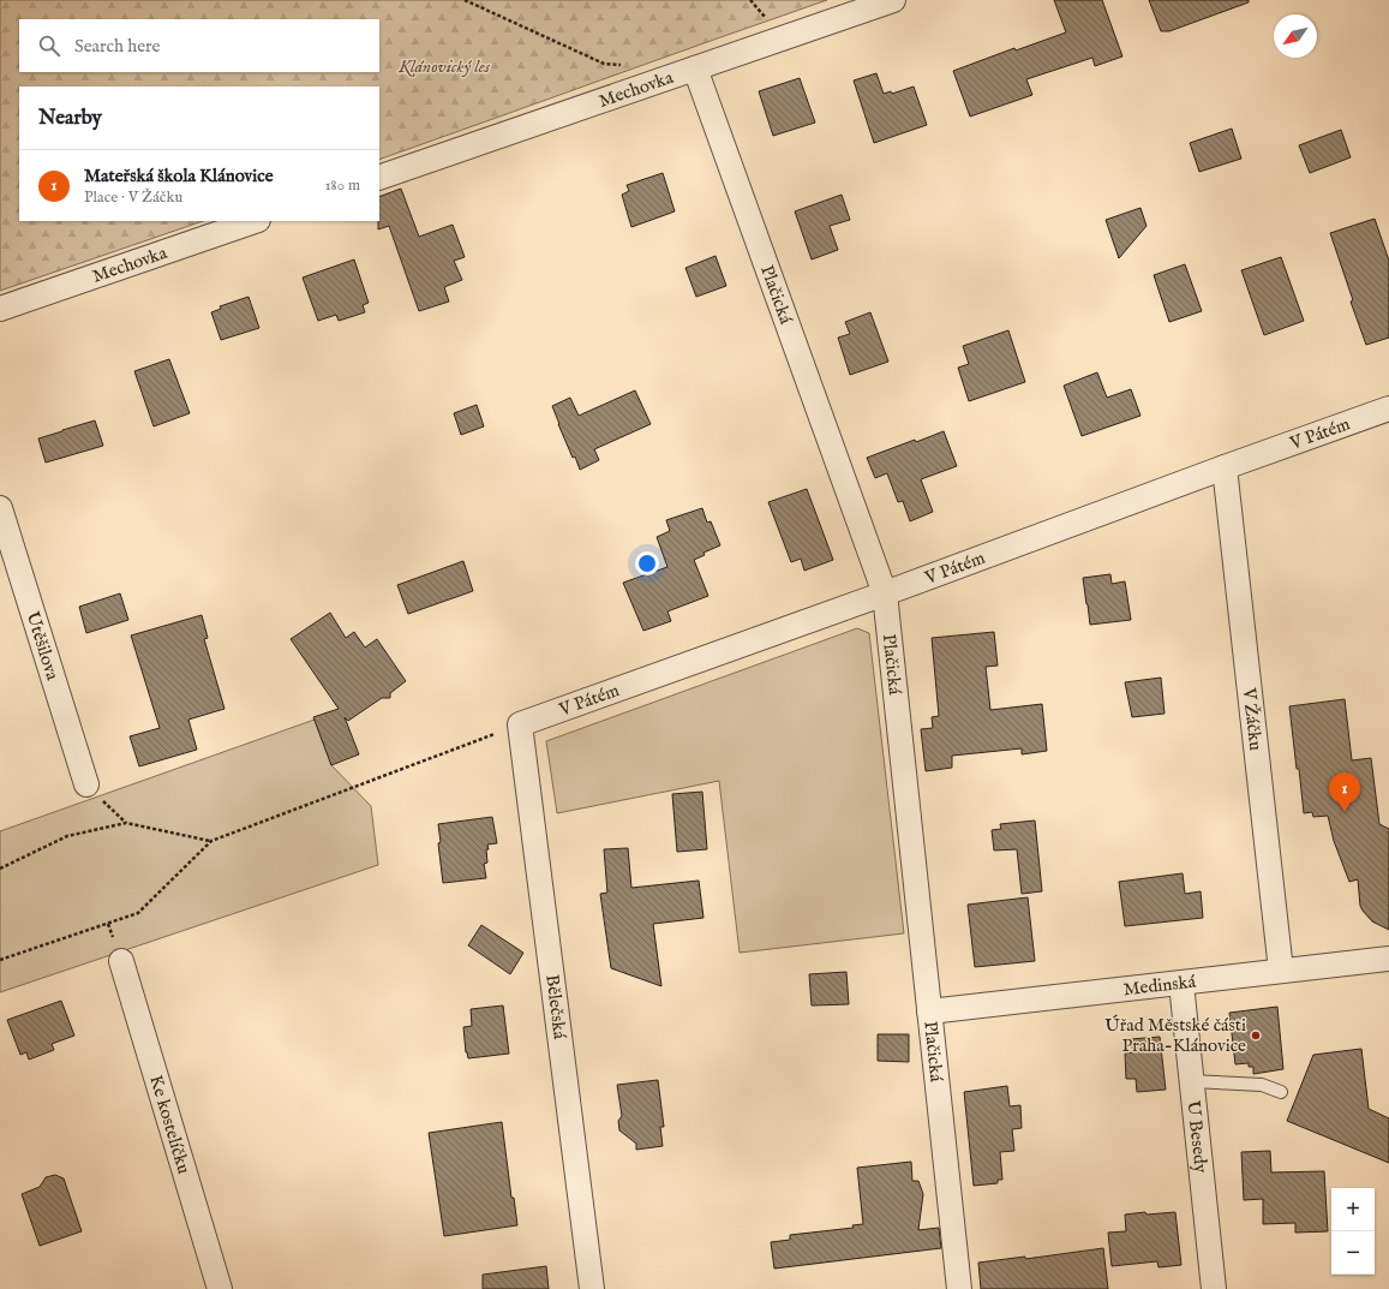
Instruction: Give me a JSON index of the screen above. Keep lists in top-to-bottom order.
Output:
{
  "streets": {
    "street": [
      "Mechovka",
      "Plačická",
      "V Pátém",
      "Utěšilova",
      "V Žáčku",
      "Medinská",
      "Bělečská",
      "Ke kostelíčku",
      "U Besedy"
    ]
  },
  "crossings": [
    ["Mechovka", "Plačická"],
    ["Plačická", "V Pátém"],
    ["Plačická", "Medinská"],
    ["V Pátém", "V Žáčku"],
    ["V Pátém", "Bělečská"],
    ["V Žáčku", "Medinská"],
    ["Medinská", "U Besedy"]
  ],
  "parks": ["Klánovický les"],
  "places": ["Úřad Městské části Praha-Klánovice"],
  "north": "bottom left",
  "page": {
    "search": "Search here",
    "heading": "Nearby",
    "list": [
      {
        "mark": "1",
        "name": "Mateřská škola Klánovice",
        "note": "Place · V Žáčku",
        "value": "180 m"
      }
    ],
    "pins": "1",
    "map_buttons": ["+", "−"]
  }
}
